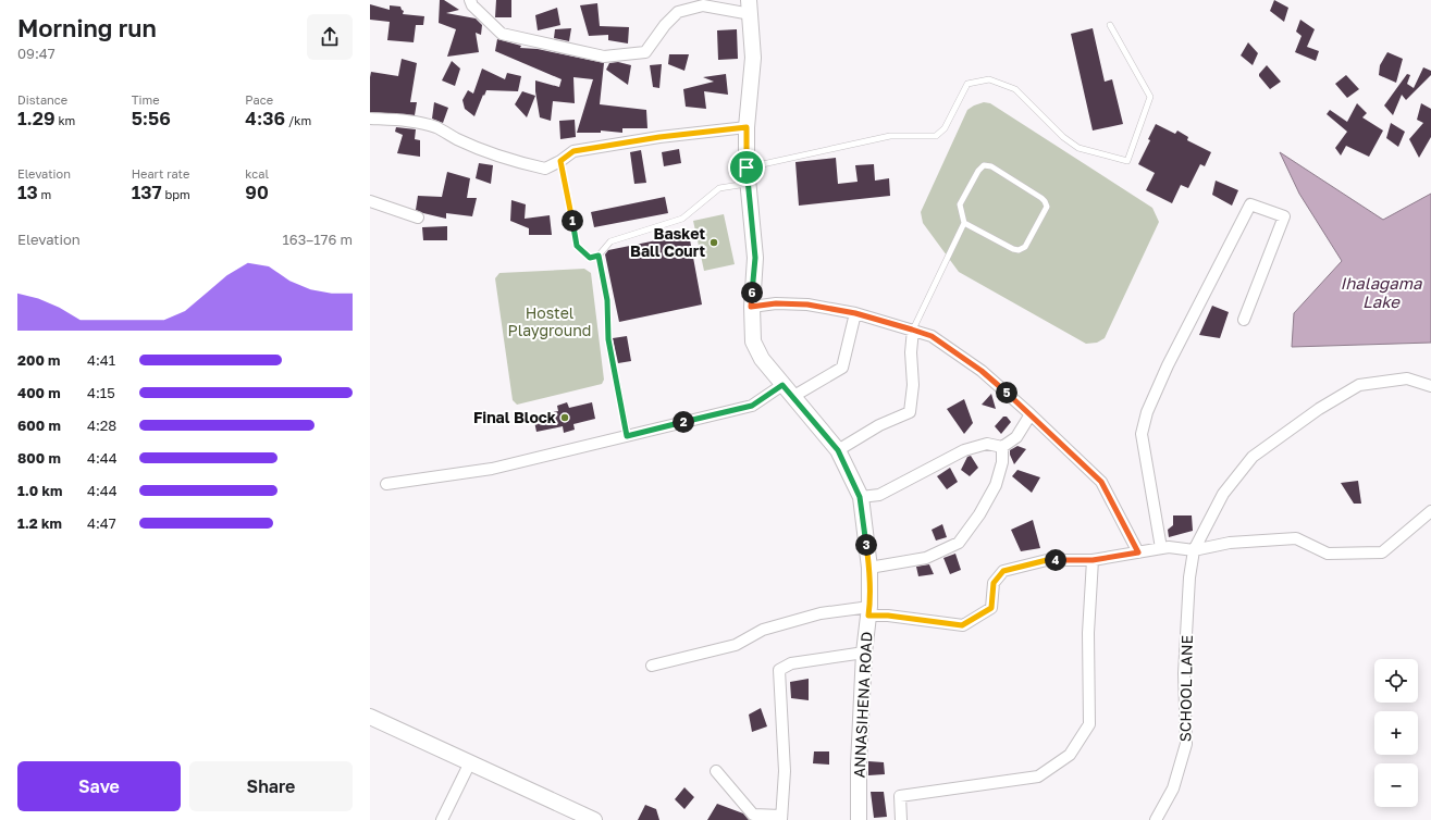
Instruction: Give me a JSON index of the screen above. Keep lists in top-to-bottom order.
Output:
{
  "streets": {
    "street": ["SCHOOL LANE", "ANNASIHENA ROAD"]
  },
  "water": ["Ihalagama Lake"],
  "parks": ["Hostel Playground"],
  "places": ["Basket Ball Court", "Final Block"],
  "page": {
    "heading": ["Morning run", "09:47"],
    "stats": [
      ["Distance", "1.29 km"],
      ["Time", "5:56"],
      ["Pace", "4:36 /km"],
      ["Elevation", "13 m"],
      ["Heart rate", "137 bpm"],
      ["kcal", "90"]
    ],
    "pins": [
      "1",
      "6",
      "5",
      "2",
      "3",
      "4"
    ],
    "chart": ["Elevation", "163–176 m"],
    "list": [
      {
        "name": "200 m",
        "note": "4:41"
      },
      {
        "name": "400 m",
        "note": "4:15"
      },
      {
        "name": "600 m",
        "note": "4:28"
      },
      {
        "name": "800 m",
        "note": "4:44"
      },
      {
        "name": "1.0 km",
        "note": "4:44"
      },
      {
        "name": "1.2 km",
        "note": "4:47"
      }
    ],
    "map_buttons": ["+", "−"],
    "buttons": ["Save", "Share"]
  }
}
